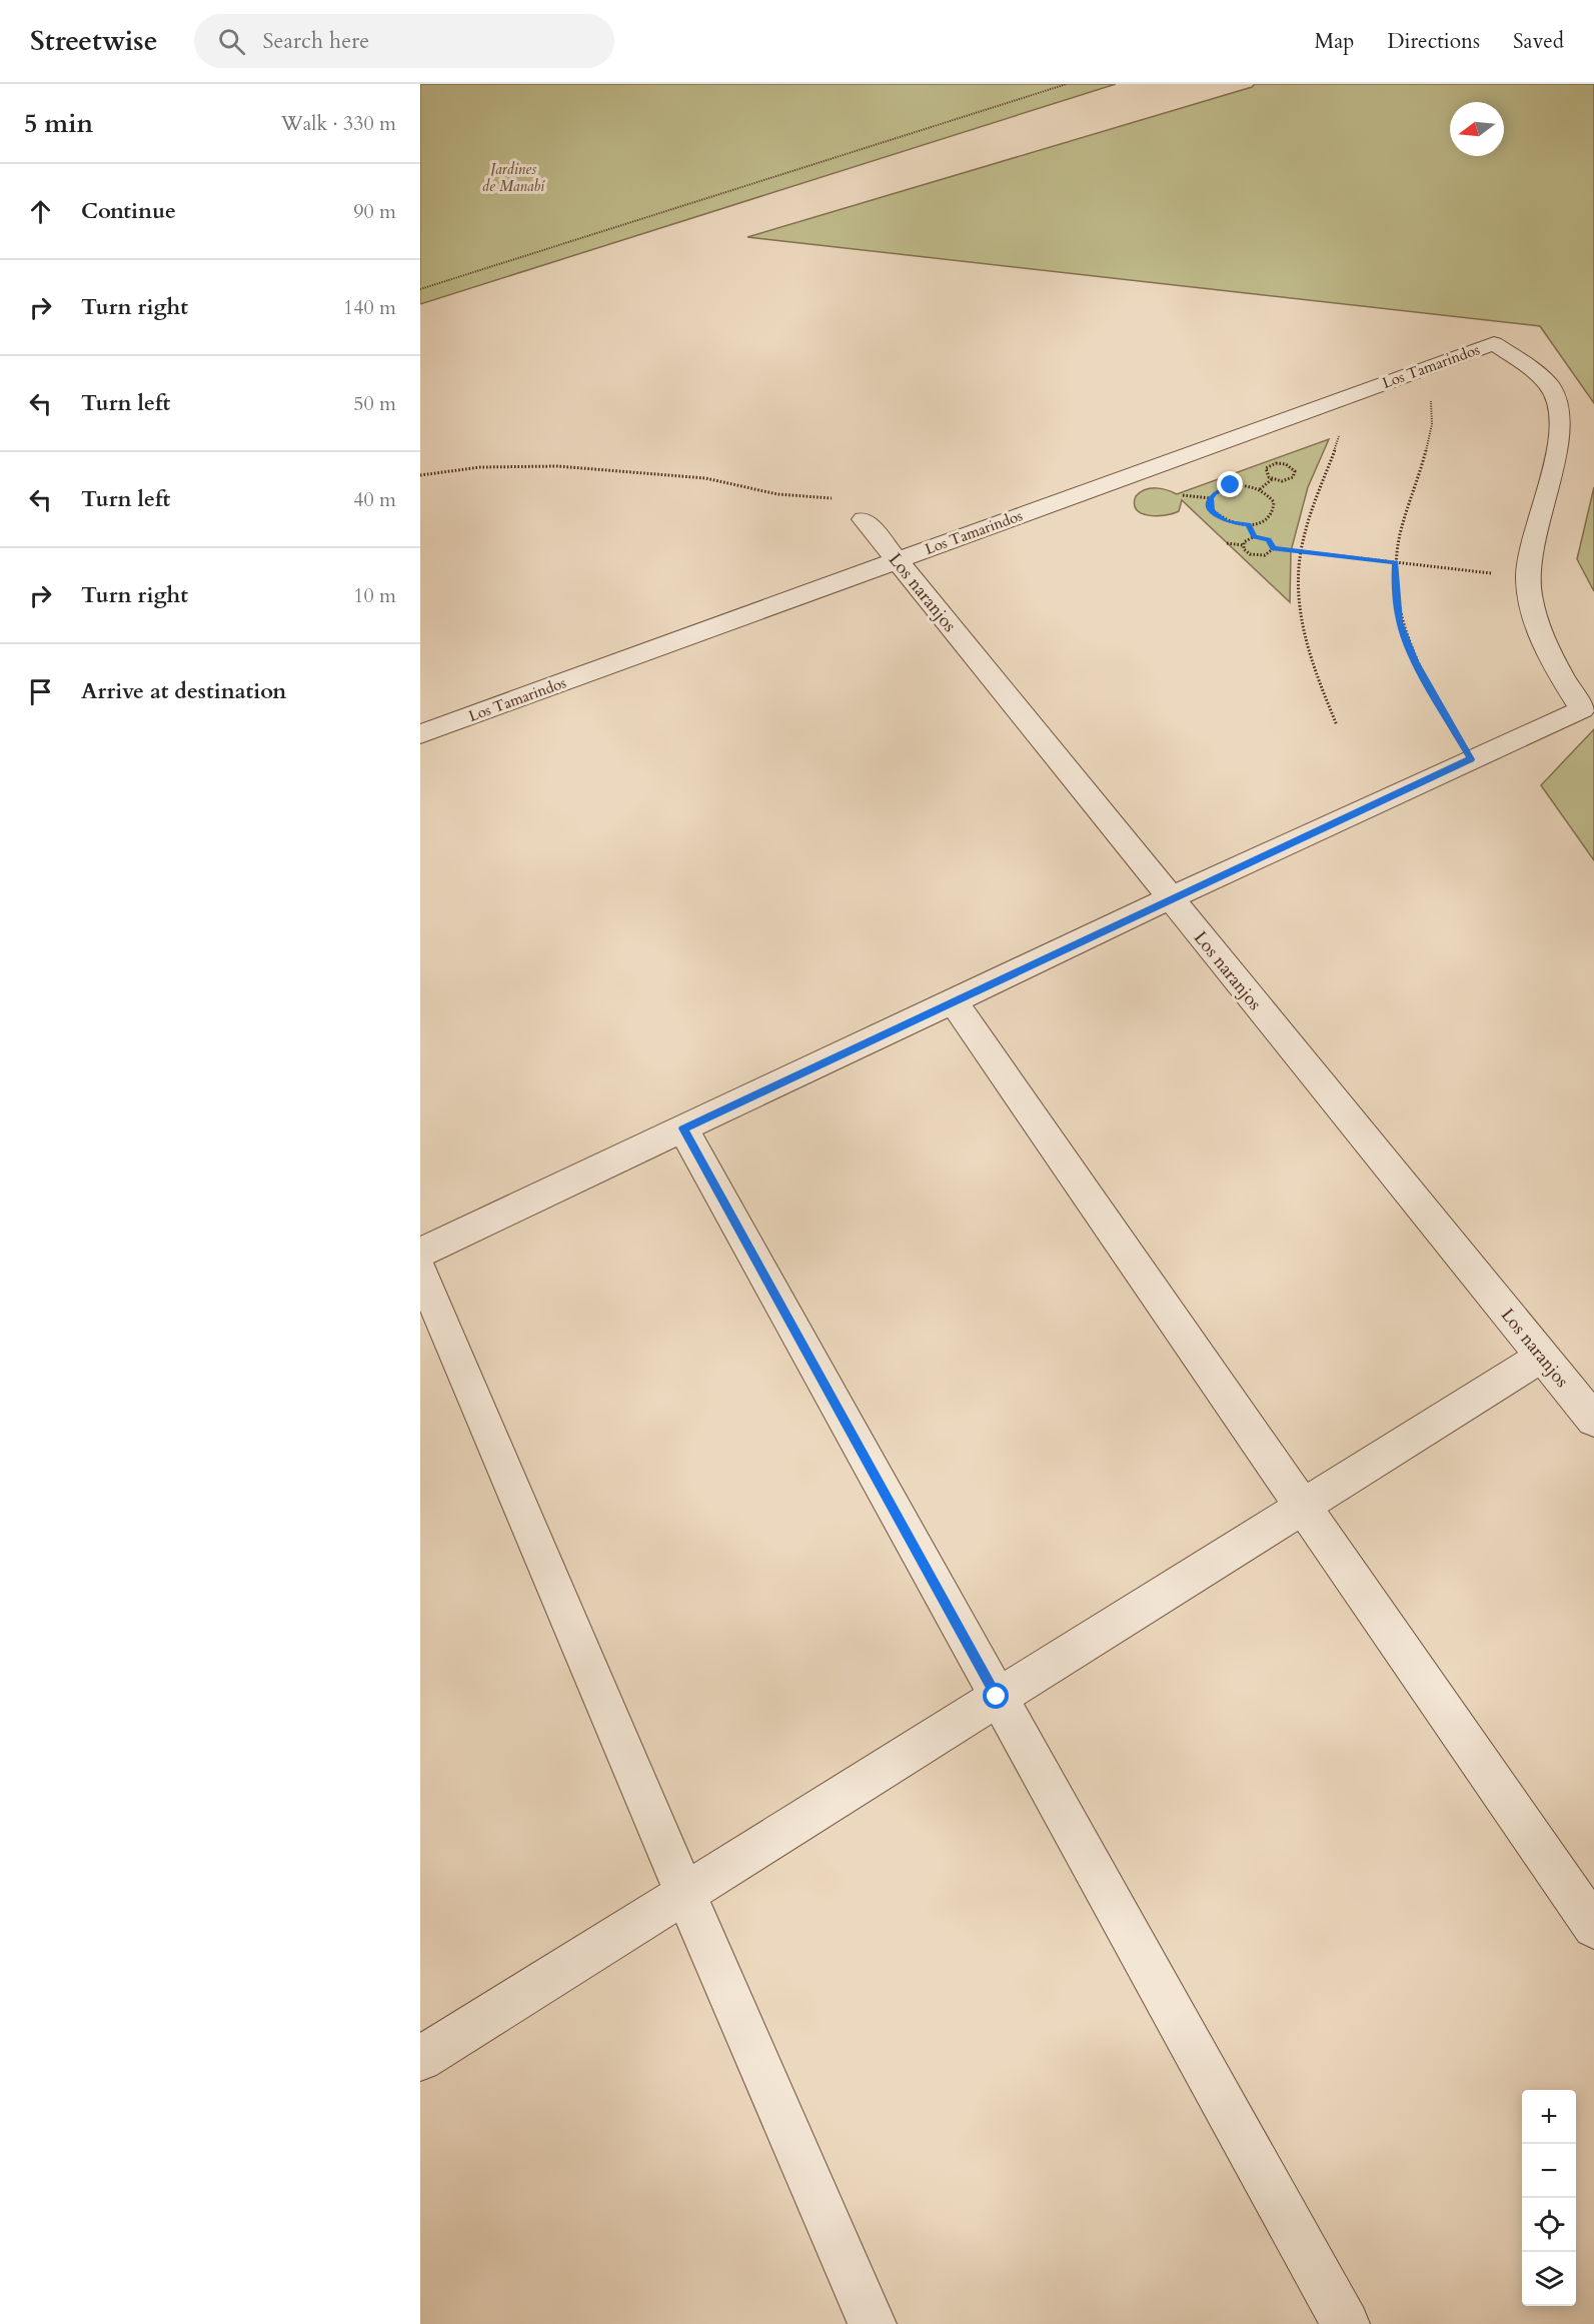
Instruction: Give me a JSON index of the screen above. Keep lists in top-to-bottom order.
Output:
{
  "streets": {
    "street": ["Los Tamarindos", "Los naranjos"]
  },
  "crossings": [
    ["Los Tamarindos", "Los naranjos"]
  ],
  "parks": ["Jardines de Manabí"],
  "north": "left",
  "page": {
    "header": "Streetwise",
    "search": "Search here",
    "nav": ["Map", "Directions", "Saved"],
    "heading": ["5 min", "Walk · 330 m"],
    "list": [
      ["Continue", "90 m"],
      ["Turn right", "140 m"],
      ["Turn left", "50 m"],
      ["Turn left", "40 m"],
      ["Turn right", "10 m"],
      "Arrive at destination"
    ],
    "map_buttons": ["+", "−"]
  }
}
